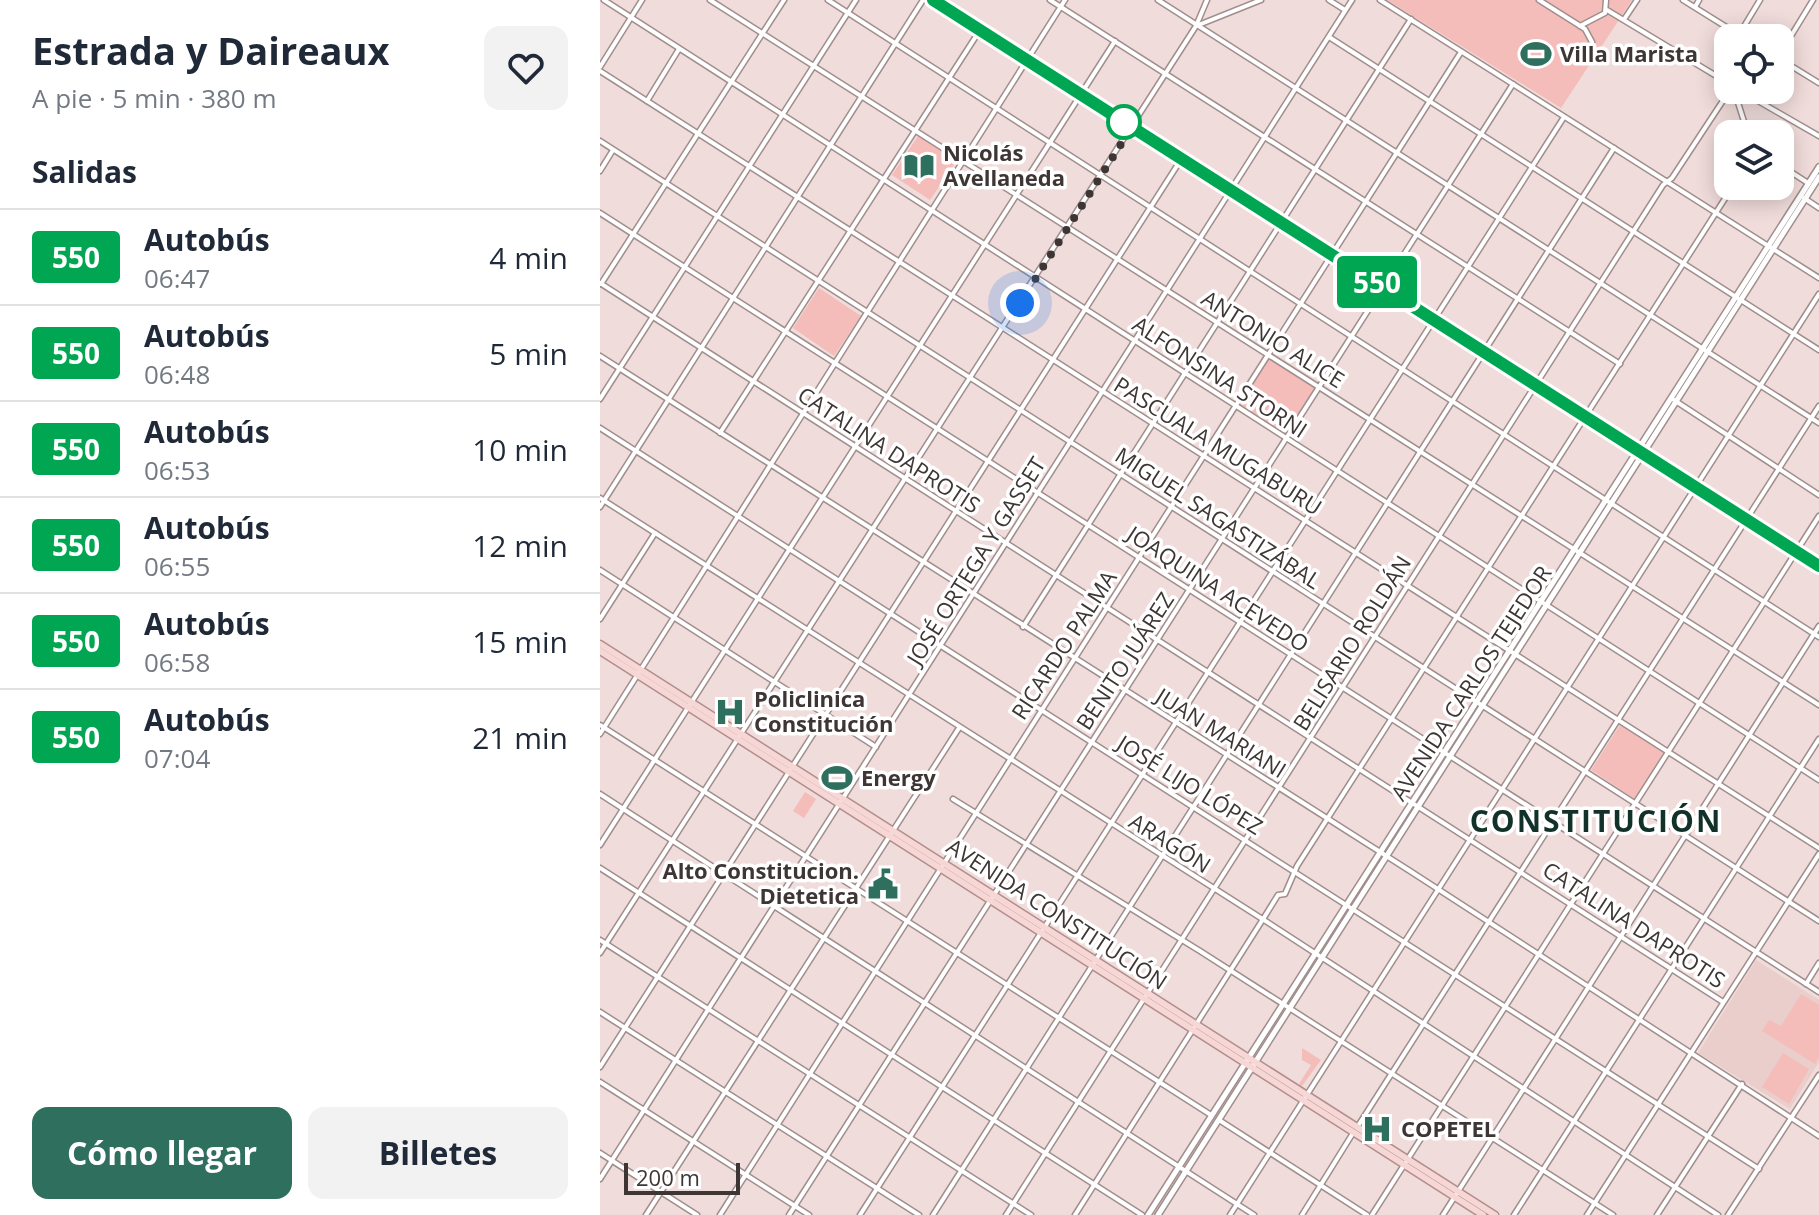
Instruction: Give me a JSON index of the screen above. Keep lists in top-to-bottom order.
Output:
{
  "streets": {
    "main road": ["AVENIDA CARLOS TEJEDOR", "AVENIDA CONSTITUCIÓN"],
    "street": [
      "ANTONIO ALICE",
      "ALFONSINA STORNI",
      "PASCUALA MUGABURU",
      "CATALINA DAPROTIS",
      "MIGUEL SAGASTIZÁBAL",
      "JOSÉ ORTEGA Y GASSET",
      "JOAQUINA ACEVEDO",
      "BELISARIO ROLDÁN",
      "RICARDO PALMA",
      "BENITO JUÁREZ",
      "JUAN MARIANI",
      "JOSÉ LIJO LÓPEZ",
      "ARAGÓN"
    ]
  },
  "crossings": [
    ["ANTONIO ALICE", "JOSÉ ORTEGA Y GASSET"],
    ["ANTONIO ALICE", "BELISARIO ROLDÁN"],
    ["ANTONIO ALICE", "RICARDO PALMA"],
    ["ANTONIO ALICE", "BENITO JUÁREZ"],
    ["ANTONIO ALICE", "AVENIDA CARLOS TEJEDOR"],
    ["ALFONSINA STORNI", "JOSÉ ORTEGA Y GASSET"],
    ["ALFONSINA STORNI", "BELISARIO ROLDÁN"],
    ["ALFONSINA STORNI", "RICARDO PALMA"],
    ["ALFONSINA STORNI", "BENITO JUÁREZ"],
    ["ALFONSINA STORNI", "AVENIDA CARLOS TEJEDOR"],
    ["PASCUALA MUGABURU", "JOSÉ ORTEGA Y GASSET"],
    ["PASCUALA MUGABURU", "BELISARIO ROLDÁN"],
    ["PASCUALA MUGABURU", "RICARDO PALMA"],
    ["PASCUALA MUGABURU", "BENITO JUÁREZ"],
    ["PASCUALA MUGABURU", "AVENIDA CARLOS TEJEDOR"],
    ["CATALINA DAPROTIS", "JOSÉ ORTEGA Y GASSET"],
    ["CATALINA DAPROTIS", "BELISARIO ROLDÁN"],
    ["CATALINA DAPROTIS", "RICARDO PALMA"],
    ["CATALINA DAPROTIS", "BENITO JUÁREZ"],
    ["CATALINA DAPROTIS", "AVENIDA CARLOS TEJEDOR"],
    ["MIGUEL SAGASTIZÁBAL", "JOSÉ ORTEGA Y GASSET"],
    ["MIGUEL SAGASTIZÁBAL", "BELISARIO ROLDÁN"],
    ["MIGUEL SAGASTIZÁBAL", "RICARDO PALMA"],
    ["MIGUEL SAGASTIZÁBAL", "BENITO JUÁREZ"],
    ["MIGUEL SAGASTIZÁBAL", "AVENIDA CARLOS TEJEDOR"],
    ["JOSÉ ORTEGA Y GASSET", "JOAQUINA ACEVEDO"],
    ["JOSÉ ORTEGA Y GASSET", "JUAN MARIANI"],
    ["JOSÉ ORTEGA Y GASSET", "JOSÉ LIJO LÓPEZ"],
    ["JOSÉ ORTEGA Y GASSET", "ARAGÓN"],
    ["JOSÉ ORTEGA Y GASSET", "AVENIDA CONSTITUCIÓN"],
    ["JOAQUINA ACEVEDO", "BELISARIO ROLDÁN"],
    ["JOAQUINA ACEVEDO", "RICARDO PALMA"],
    ["JOAQUINA ACEVEDO", "BENITO JUÁREZ"],
    ["JOAQUINA ACEVEDO", "AVENIDA CARLOS TEJEDOR"],
    ["BELISARIO ROLDÁN", "JUAN MARIANI"],
    ["BELISARIO ROLDÁN", "JOSÉ LIJO LÓPEZ"],
    ["BELISARIO ROLDÁN", "ARAGÓN"],
    ["BELISARIO ROLDÁN", "AVENIDA CONSTITUCIÓN"],
    ["RICARDO PALMA", "JUAN MARIANI"],
    ["RICARDO PALMA", "JOSÉ LIJO LÓPEZ"],
    ["RICARDO PALMA", "ARAGÓN"],
    ["RICARDO PALMA", "AVENIDA CONSTITUCIÓN"],
    ["BENITO JUÁREZ", "JUAN MARIANI"],
    ["BENITO JUÁREZ", "JOSÉ LIJO LÓPEZ"],
    ["BENITO JUÁREZ", "ARAGÓN"],
    ["BENITO JUÁREZ", "AVENIDA CONSTITUCIÓN"],
    ["AVENIDA CARLOS TEJEDOR", "JUAN MARIANI"],
    ["AVENIDA CARLOS TEJEDOR", "JOSÉ LIJO LÓPEZ"],
    ["AVENIDA CARLOS TEJEDOR", "ARAGÓN"],
    ["AVENIDA CARLOS TEJEDOR", "AVENIDA CONSTITUCIÓN"]
  ],
  "districts": ["CONSTITUCIÓN"],
  "places": {
    "sports": ["Villa Marista", "Energy"],
    "library": ["Nicolás Avellaneda"],
    "hospital": ["Policlinica Constitución", "COPETEL"],
    "public building": ["Alto Constitucion. Dietetica"]
  },
  "lines": ["bus line 550"],
  "scale_bar": "200 m",
  "page": {
    "heading": [
      ["Estrada y Daireaux", "A pie · 5 min · 380 m"],
      "Salidas"
    ],
    "on_map": "550",
    "list": [
      {
        "mark": "550",
        "name": "Autobús",
        "note": "06:47",
        "value": "4 min"
      },
      {
        "mark": "550",
        "name": "Autobús",
        "note": "06:48",
        "value": "5 min"
      },
      {
        "mark": "550",
        "name": "Autobús",
        "note": "06:53",
        "value": "10 min"
      },
      {
        "mark": "550",
        "name": "Autobús",
        "note": "06:55",
        "value": "12 min"
      },
      {
        "mark": "550",
        "name": "Autobús",
        "note": "06:58",
        "value": "15 min"
      },
      {
        "mark": "550",
        "name": "Autobús",
        "note": "07:04",
        "value": "21 min"
      }
    ],
    "buttons": ["Cómo llegar", "Billetes"],
    "scale": "200 m"
  }
}
